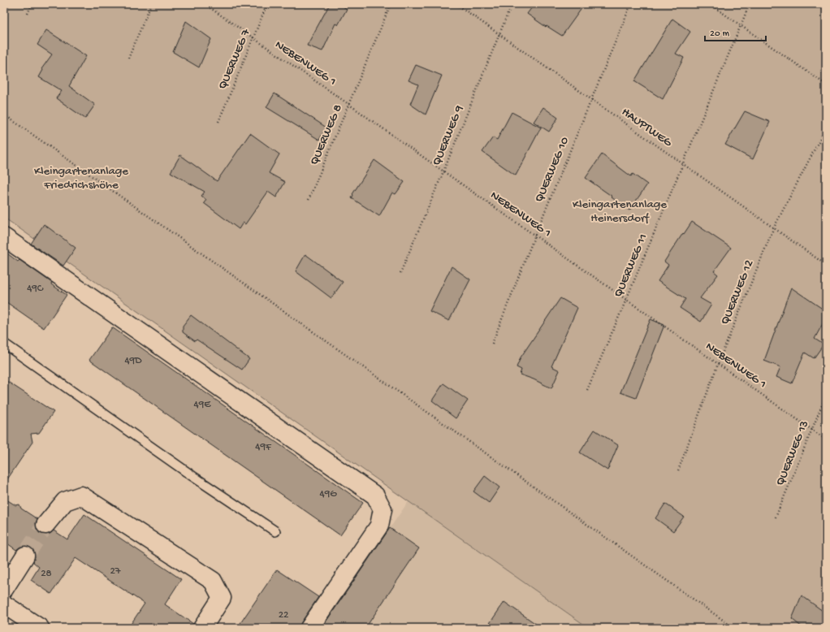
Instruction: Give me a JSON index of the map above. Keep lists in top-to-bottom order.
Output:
{
  "streets": {
    "path": [
      "QUERWEG 7",
      "NEBENWEG 1",
      "HAUPTWEG",
      "QUERWEG 8",
      "QUERWEG 9",
      "QUERWEG 10",
      "QUERWEG 11",
      "QUERWEG 12",
      "QUERWEG 13"
    ]
  },
  "crossings": [
    ["QUERWEG 7", "NEBENWEG 1"],
    ["NEBENWEG 1", "QUERWEG 8"],
    ["NEBENWEG 1", "QUERWEG 9"],
    ["NEBENWEG 1", "QUERWEG 10"],
    ["NEBENWEG 1", "QUERWEG 11"],
    ["NEBENWEG 1", "QUERWEG 12"],
    ["NEBENWEG 1", "QUERWEG 13"],
    ["HAUPTWEG", "QUERWEG 9"],
    ["HAUPTWEG", "QUERWEG 10"],
    ["HAUPTWEG", "QUERWEG 11"],
    ["HAUPTWEG", "QUERWEG 12"]
  ],
  "parks": ["Kleingartenanlage Friedrichshöhe", "Kleingartenanlage Heinersdorf"],
  "house_numbers": [
    "49C",
    "49D",
    "49E",
    "49F",
    "49G",
    "27",
    "28",
    "22"
  ],
  "scale_bar": "20 m"
}
